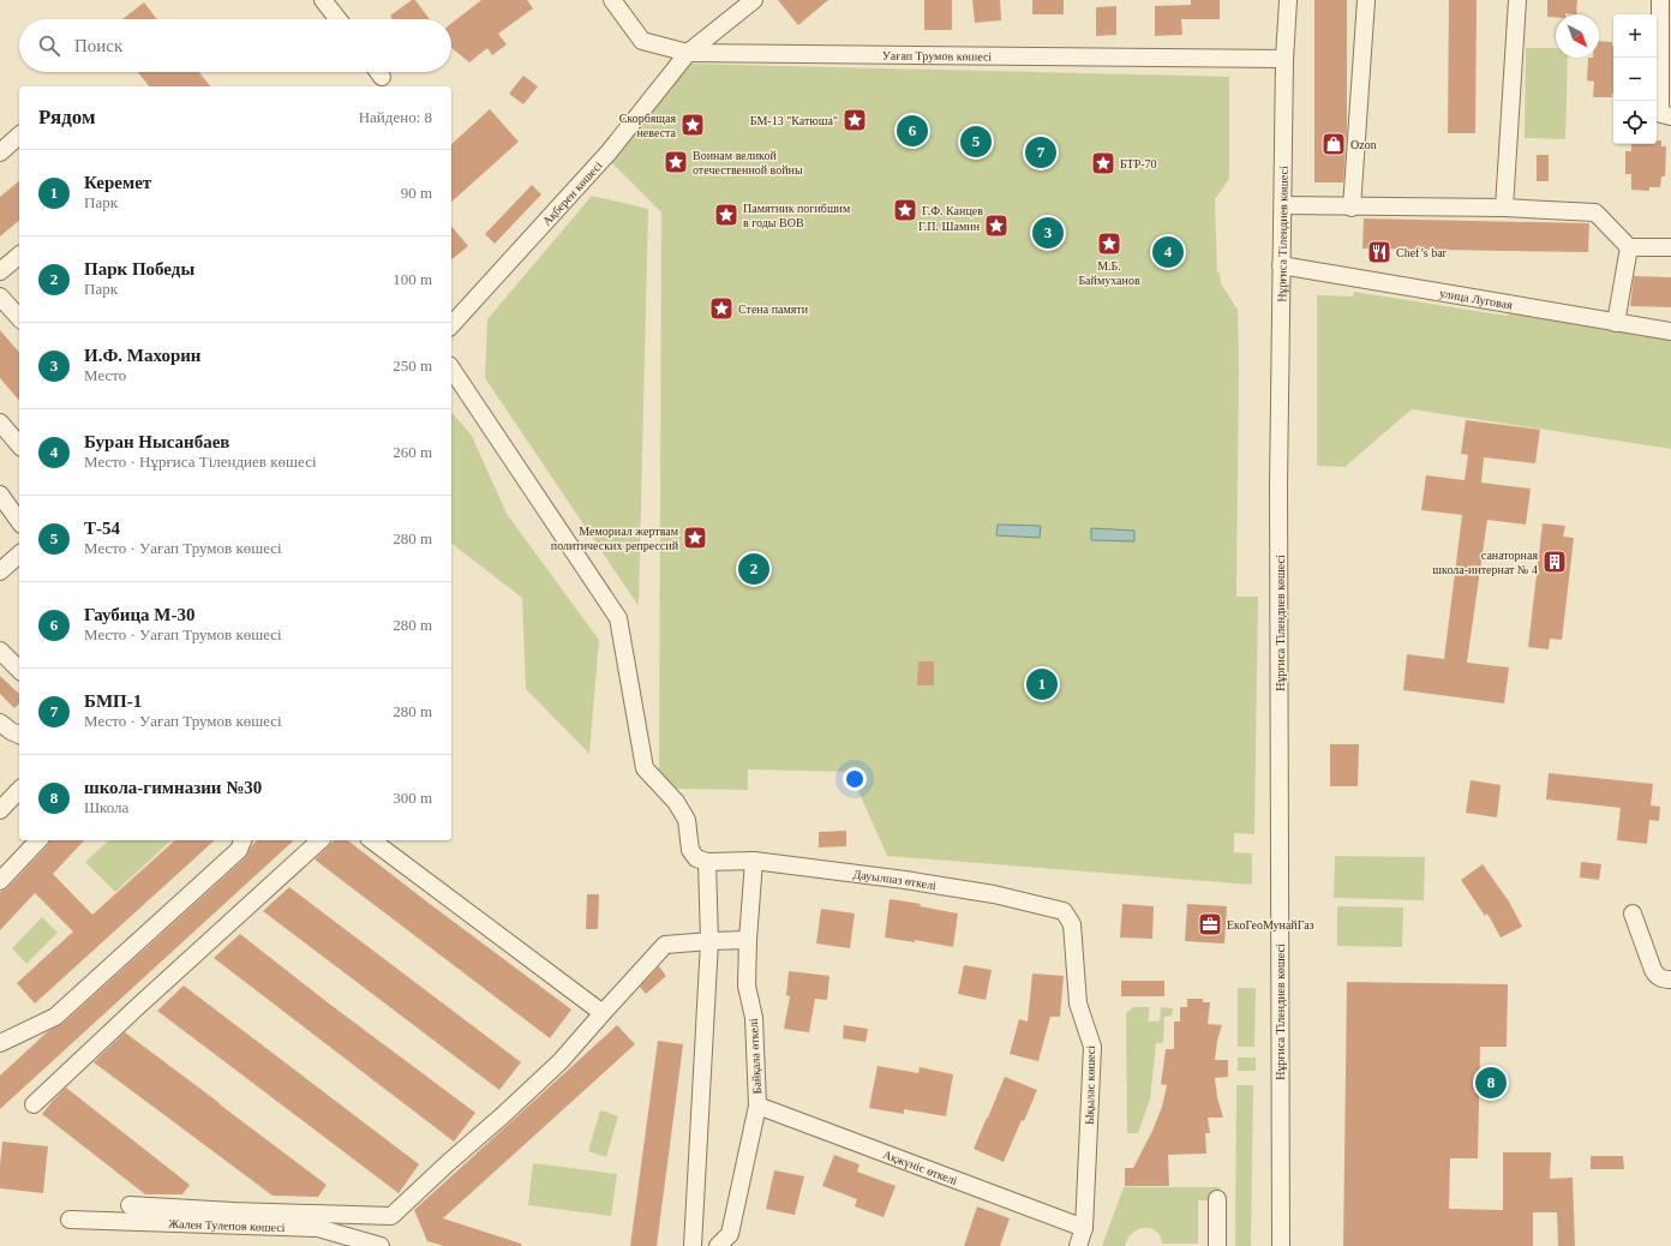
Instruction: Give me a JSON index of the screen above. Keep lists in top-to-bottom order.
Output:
{
  "streets": {
    "street": [
      "Уағап Трумов көшесі",
      "Ақберен көшесі",
      "Нұрғиса Тілендиев көшесі",
      "улица Луговая",
      "Дауылпаз өткелі",
      "Байқала өткелі",
      "Ықылас көшесі",
      "Ақжүніс өткелі",
      "Жален Тулепов көшесі"
    ]
  },
  "crossings": [
    ["Уағап Трумов көшесі", "Ақберен көшесі"],
    ["Уағап Трумов көшесі", "Нұрғиса Тілендиев көшесі"],
    ["Нұрғиса Тілендиев көшесі", "улица Луговая"],
    ["Дауылпаз өткелі", "Байқала өткелі"],
    ["Дауылпаз өткелі", "Ықылас көшесі"],
    ["Байқала өткелі", "Ақжүніс өткелі"],
    ["Ықылас көшесі", "Ақжүніс өткелі"]
  ],
  "places": {
    "place": [
      "БМ-13 \"Катюша\"",
      "Скорбящая невеста",
      "Воинам великой отечественной войны",
      "БТР-70",
      "Г.Ф. Канцев",
      "Памятник погибшим в годы ВОВ",
      "Г.П. Шамин",
      "М.Б. Баймуханов",
      "Стена памяти",
      "Мемориал жертвам политических репрессий"
    ],
    "shop": ["Ozon"],
    "restaurant": ["Chef’s bar"],
    "building": ["санаторная школа-интернат № 4"],
    "office": ["ЕкоГеоМунайГаз"]
  },
  "north": "bottom right",
  "page": {
    "map_buttons": ["+", "−"],
    "search": "Поиск",
    "heading": ["Рядом", "Найдено: 8"],
    "pins": [
      "6",
      "5",
      "7",
      "3",
      "4",
      "2",
      "1",
      "8"
    ],
    "list": [
      {
        "mark": "1",
        "name": "Керемет",
        "note": "Парк",
        "value": "90 m"
      },
      {
        "mark": "2",
        "name": "Парк Победы",
        "note": "Парк",
        "value": "100 m"
      },
      {
        "mark": "3",
        "name": "И.Ф. Махорин",
        "note": "Место",
        "value": "250 m"
      },
      {
        "mark": "4",
        "name": "Буран Нысанбаев",
        "note": "Место · Нұрғиса Тілендиев көшесі",
        "value": "260 m"
      },
      {
        "mark": "5",
        "name": "Т-54",
        "note": "Место · Уағап Трумов көшесі",
        "value": "280 m"
      },
      {
        "mark": "6",
        "name": "Гаубица М-30",
        "note": "Место · Уағап Трумов көшесі",
        "value": "280 m"
      },
      {
        "mark": "7",
        "name": "БМП-1",
        "note": "Место · Уағап Трумов көшесі",
        "value": "280 m"
      },
      {
        "mark": "8",
        "name": "школа-гимназии №30",
        "note": "Школа",
        "value": "300 m"
      }
    ]
  }
}
